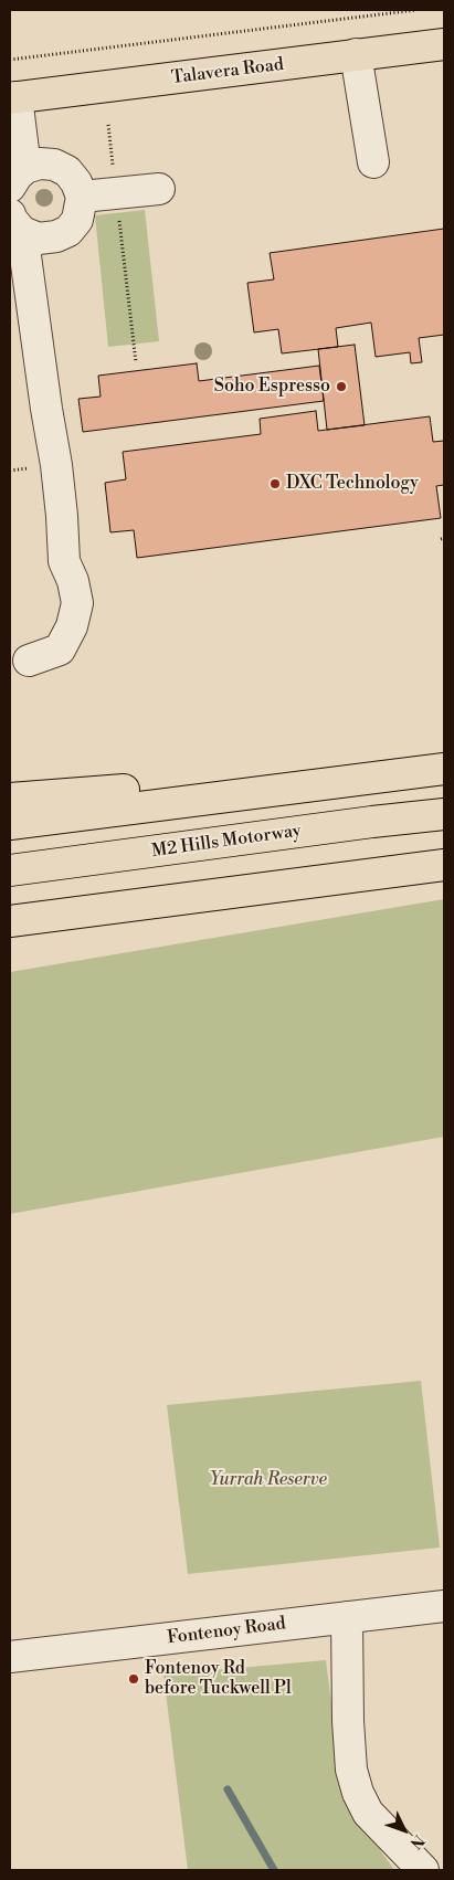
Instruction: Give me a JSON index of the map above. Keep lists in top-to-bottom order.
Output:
{
  "streets": {
    "main road": ["Talavera Road", "M2 Hills Motorway"],
    "street": ["Fontenoy Road"]
  },
  "parks": ["Yurrah Reserve"],
  "places": ["Soho Espresso", "DXC Technology", "Fontenoy Rd before Tuckwell Pl"],
  "north": "bottom right"
}
